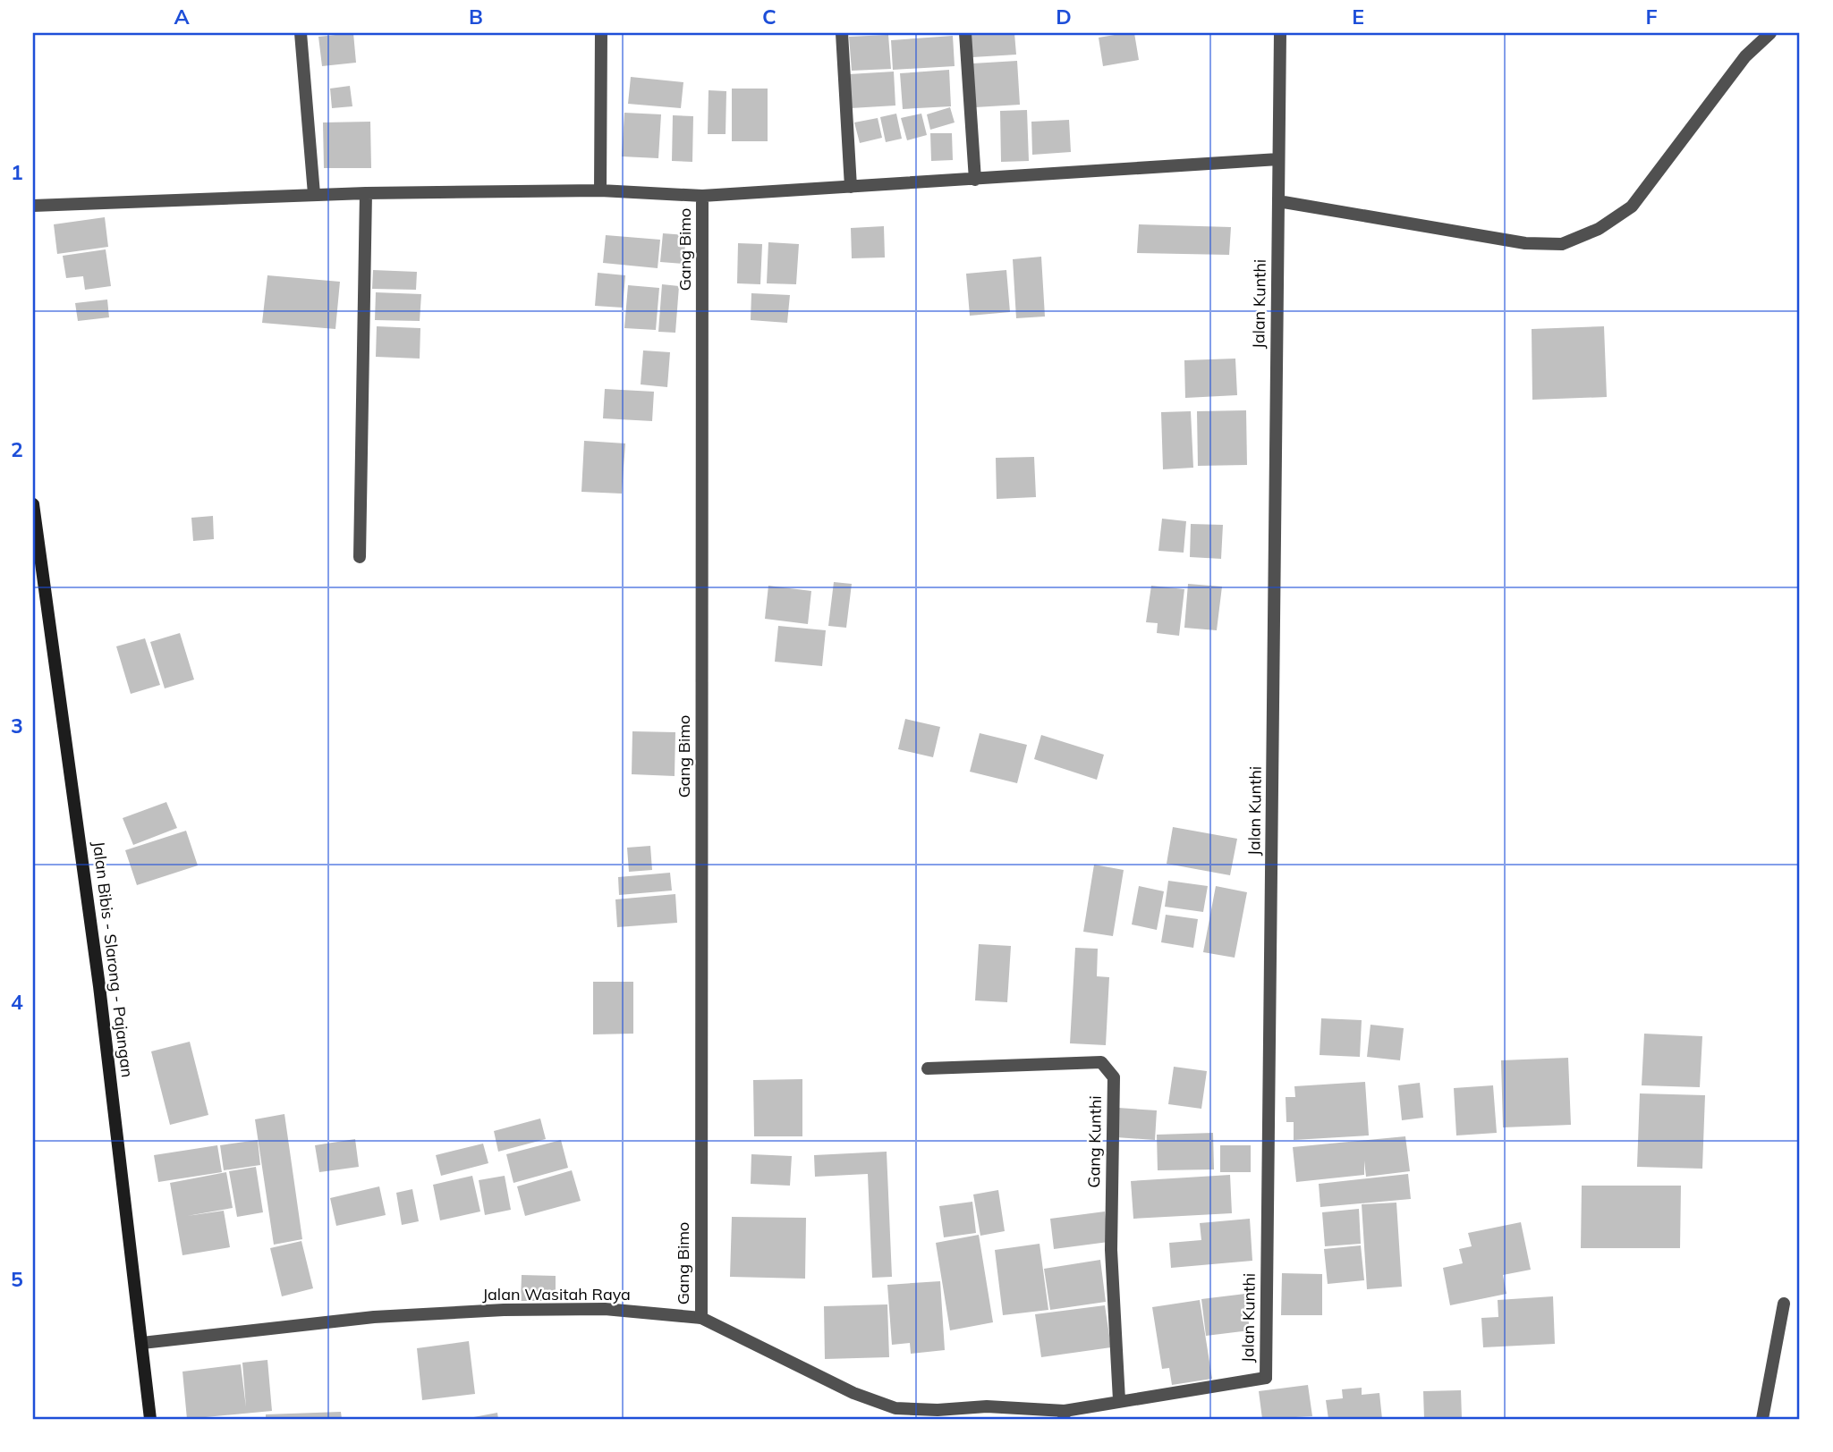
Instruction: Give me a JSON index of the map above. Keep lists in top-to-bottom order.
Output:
{
  "streets": {
    "main road": ["Jalan Bibis - Slarong - Pajangan"],
    "street": [
      "Gang Bimo",
      "Jalan Kunthi",
      "Gang Kunthi",
      "Jalan Wasitah Raya"
    ]
  },
  "crossings": [
    ["Gang Bimo", "Jalan Wasitah Raya"],
    ["Jalan Kunthi", "Gang Kunthi"],
    ["Jalan Kunthi", "Jalan Wasitah Raya"],
    ["Jalan Bibis - Slarong - Pajangan", "Jalan Wasitah Raya"]
  ],
  "grid": {
    "columns": [
      "A",
      "B",
      "C",
      "D",
      "E",
      "F"
    ],
    "rows": [
      "1",
      "2",
      "3",
      "4",
      "5"
    ]
  }
}
